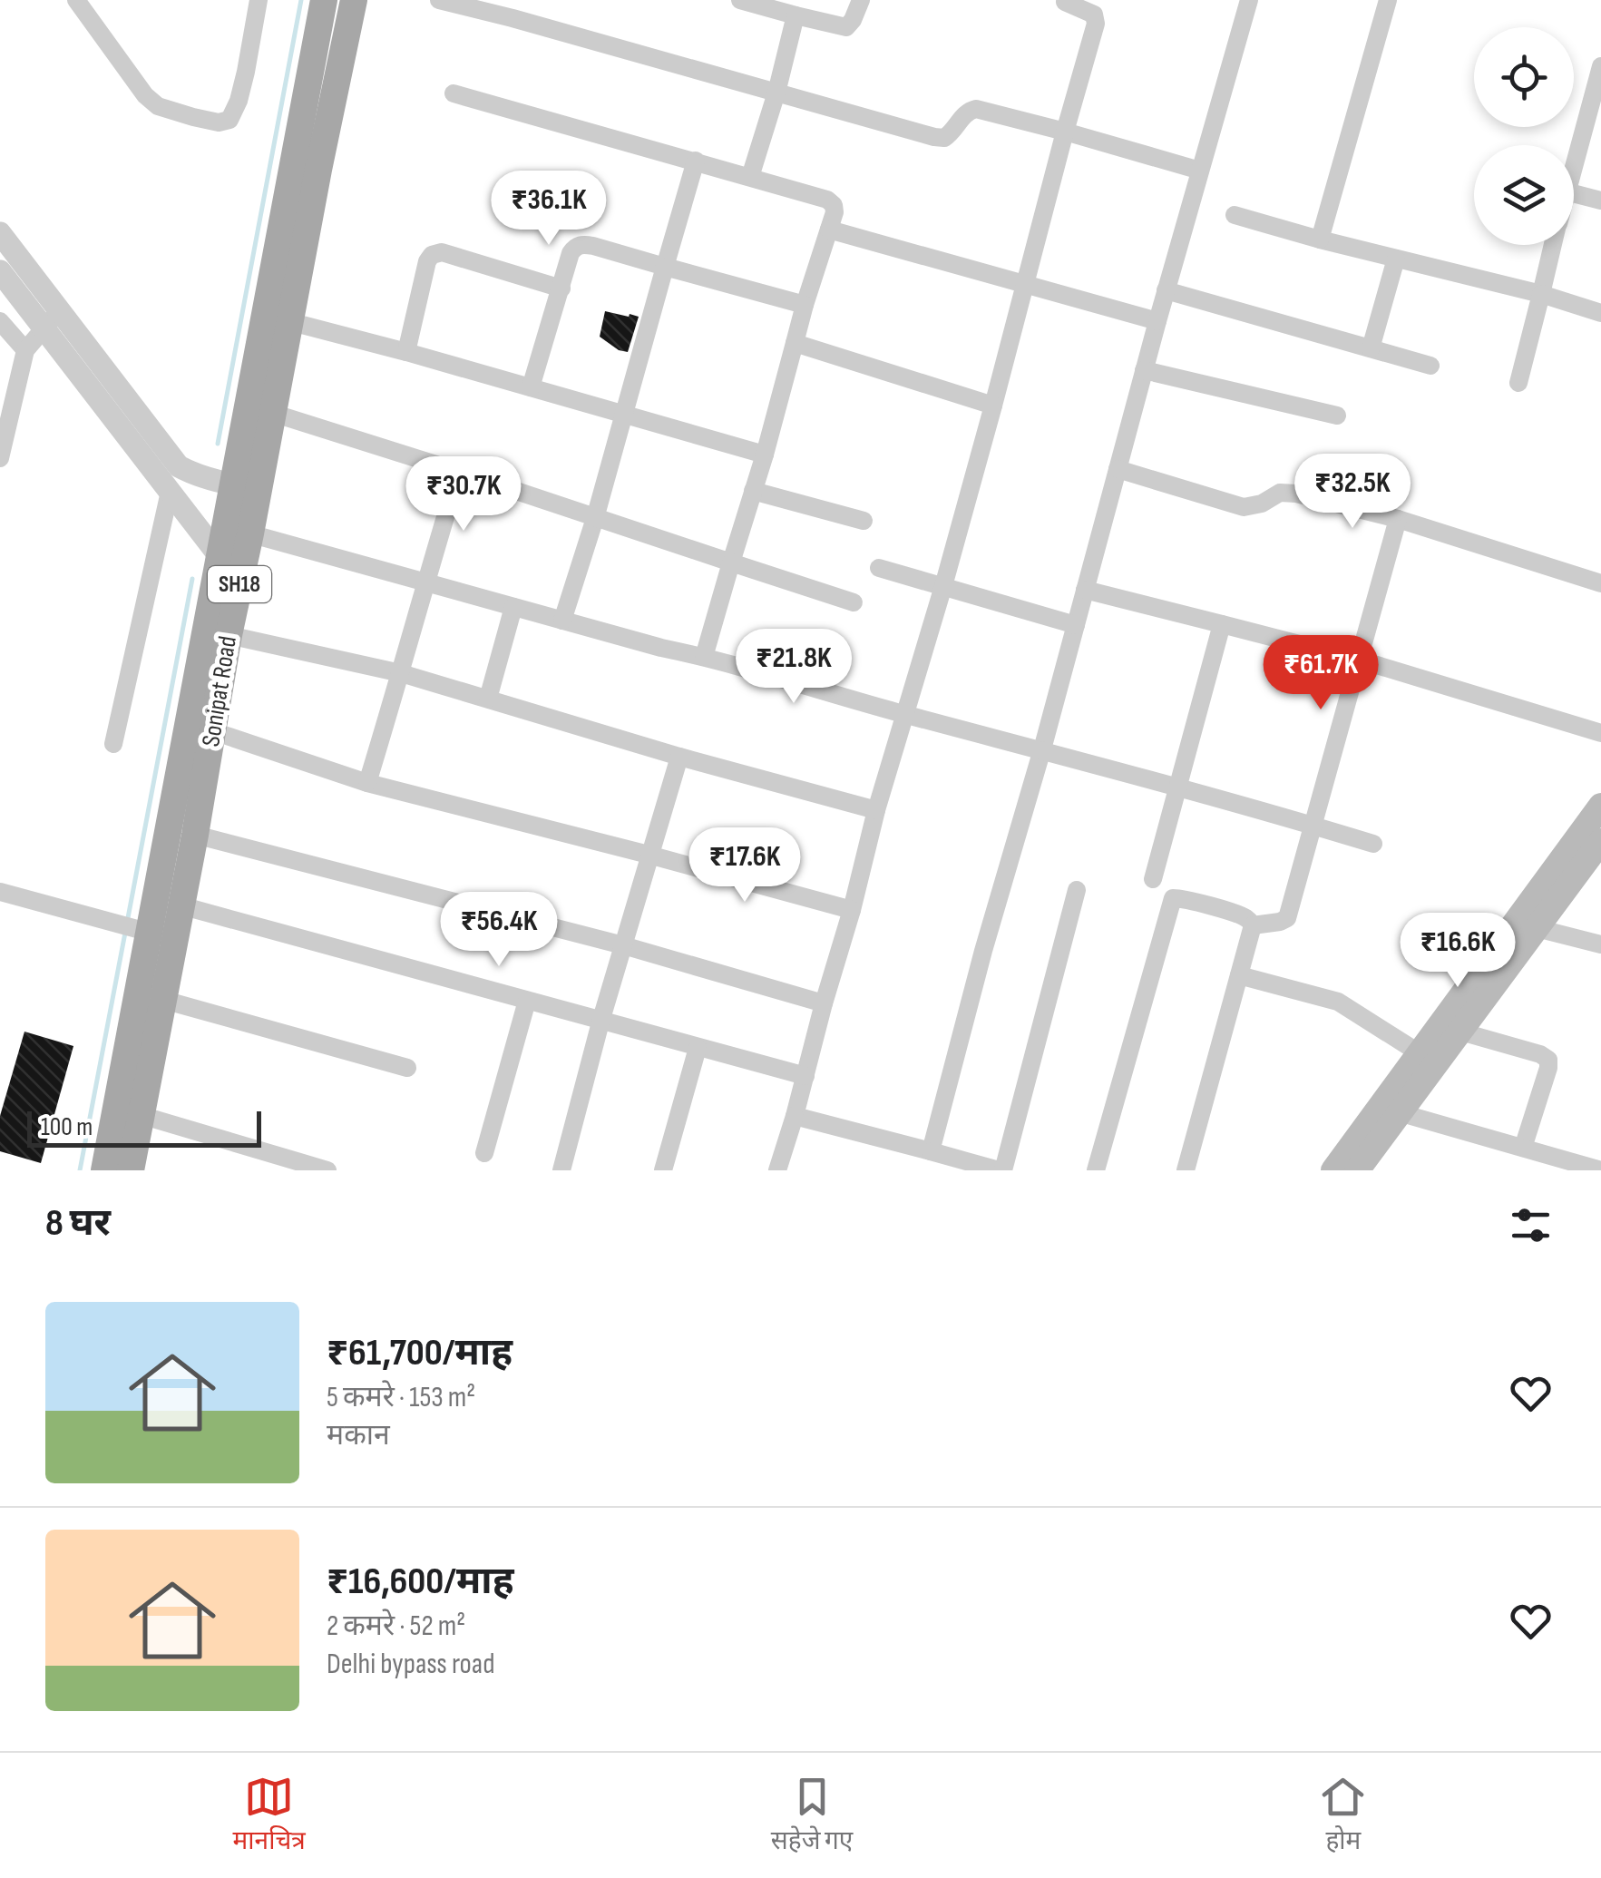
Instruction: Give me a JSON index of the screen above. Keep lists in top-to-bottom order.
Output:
{
  "streets": {
    "main road": ["SH18", "Sonipat Road"]
  },
  "scale_bar": "100 m",
  "page": {
    "price": [
      "₹36.1K",
      "₹32.5K",
      "₹30.7K",
      "₹21.8K",
      "₹61.7K",
      "₹17.6K",
      "₹56.4K",
      "₹16.6K"
    ],
    "scale": "100 m",
    "heading": "8 घर",
    "list": [
      {
        "name": "₹61,700/माह",
        "note": "5 कमरे · 153 m² · मकान"
      },
      {
        "name": "₹16,600/माह",
        "note": "2 कमरे · 52 m² · Delhi bypass road"
      }
    ],
    "tabs": ["मानचित्र", "सहेजे गए", "होम"]
  }
}
